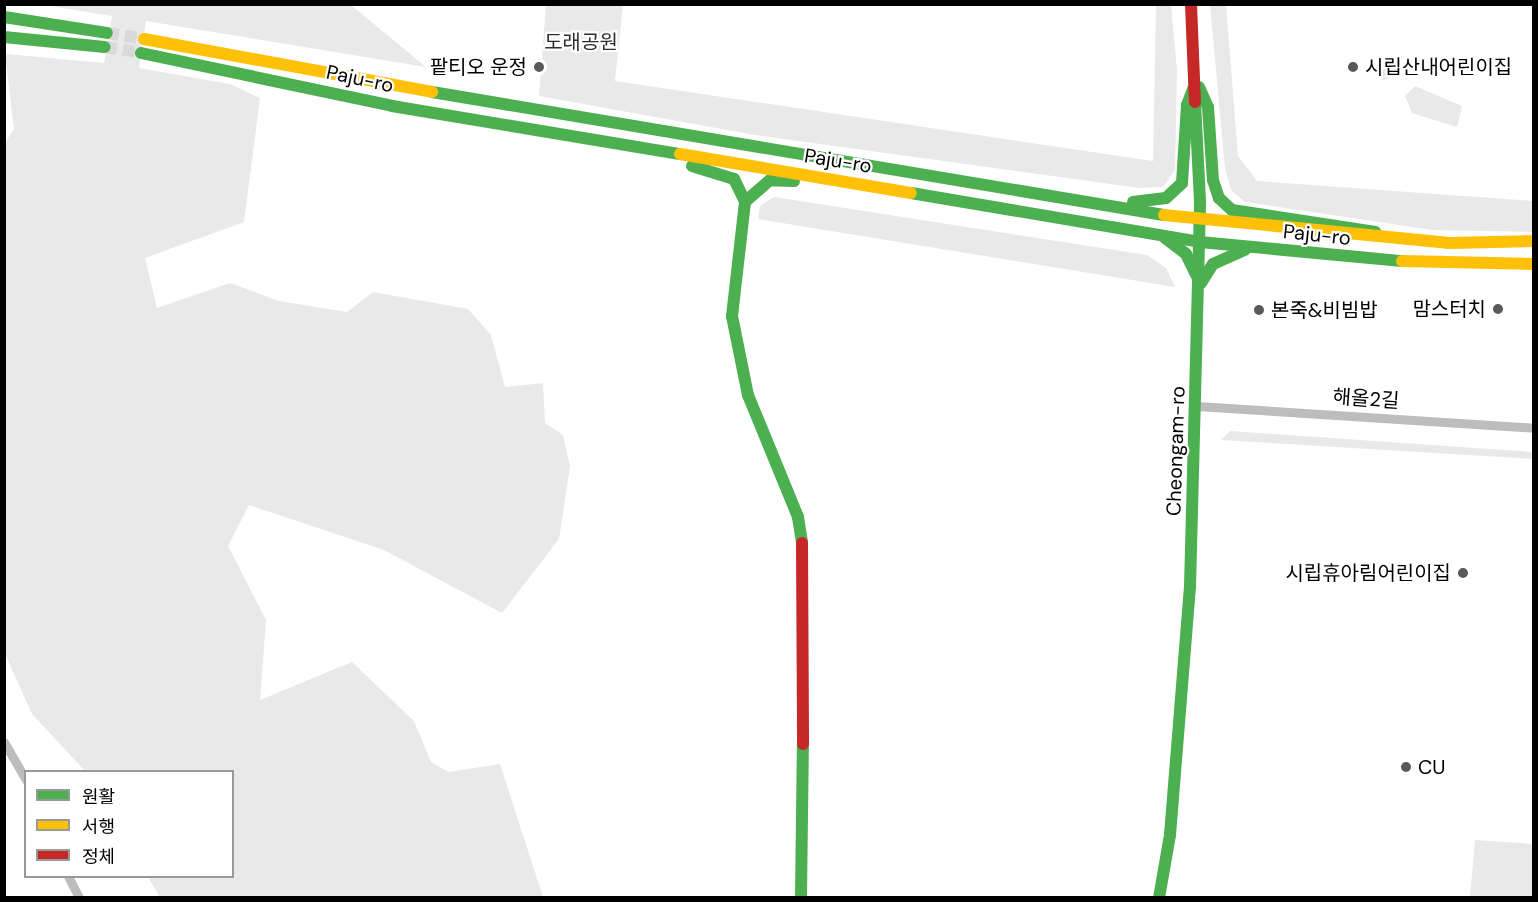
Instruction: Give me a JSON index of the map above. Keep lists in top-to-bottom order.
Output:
{
  "streets": {
    "main road": ["Paju-ro", "Cheongam-ro"],
    "street": ["해올2길"]
  },
  "crossings": [
    ["Paju-ro", "Cheongam-ro"],
    ["해올2길", "Cheongam-ro"]
  ],
  "parks": ["도래공원"],
  "places": [
    "팥티오 운정",
    "시립산내어린이집",
    "맘스터치",
    "본죽&비빔밥",
    "시립휴아림어린이집",
    "CU"
  ],
  "legend": ["원활", "서행", "정체"]
}
